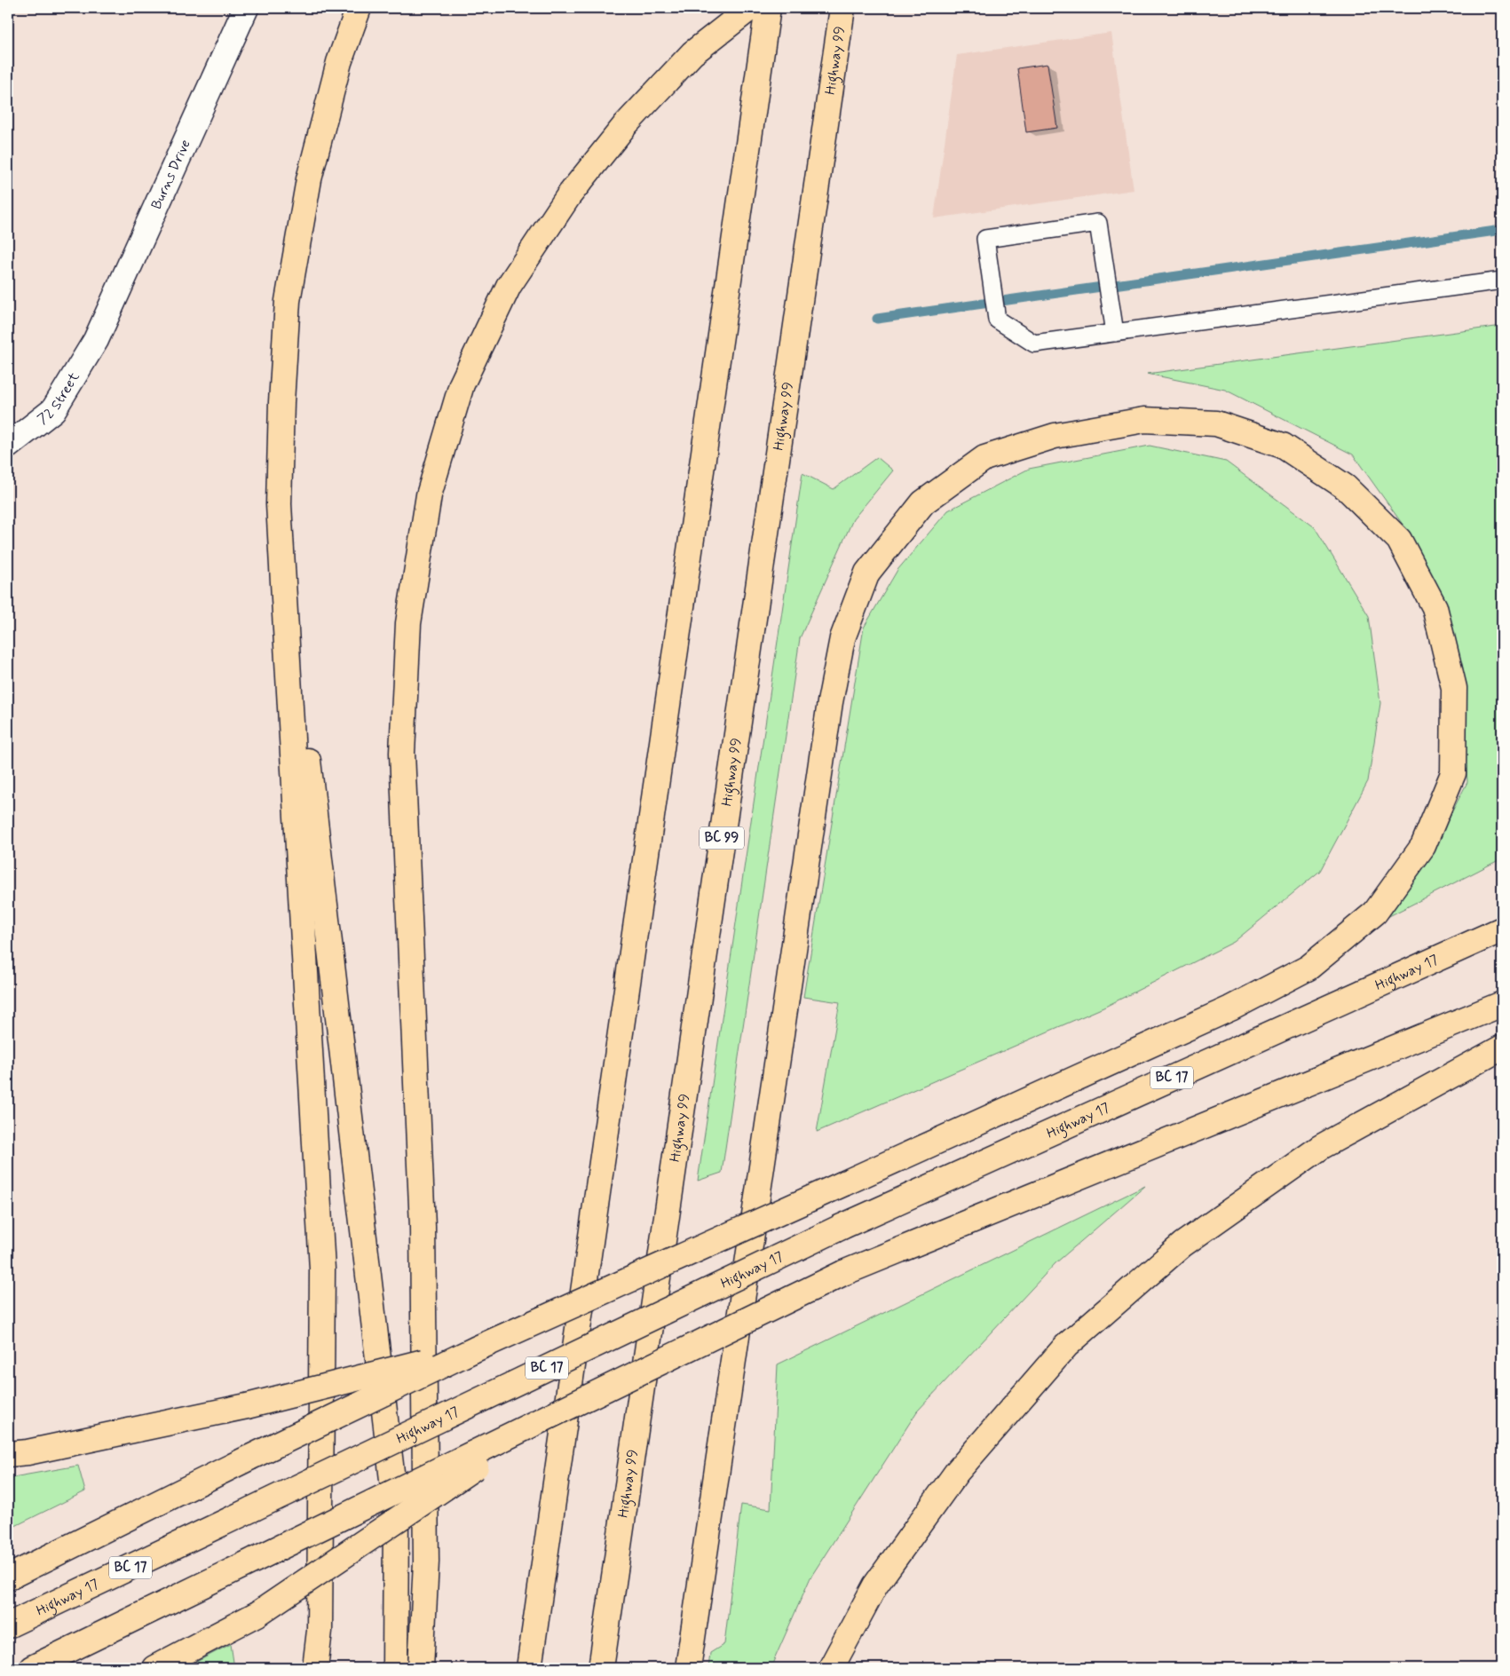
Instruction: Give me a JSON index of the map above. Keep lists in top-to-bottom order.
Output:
{
  "streets": {
    "highway": [
      "Highway 99",
      "BC 99",
      "Highway 17",
      "BC 17"
    ],
    "street": ["Burns Drive", "72 Street"]
  },
  "crossings": [
    ["Burns Drive", "72 Street"]
  ]
}
